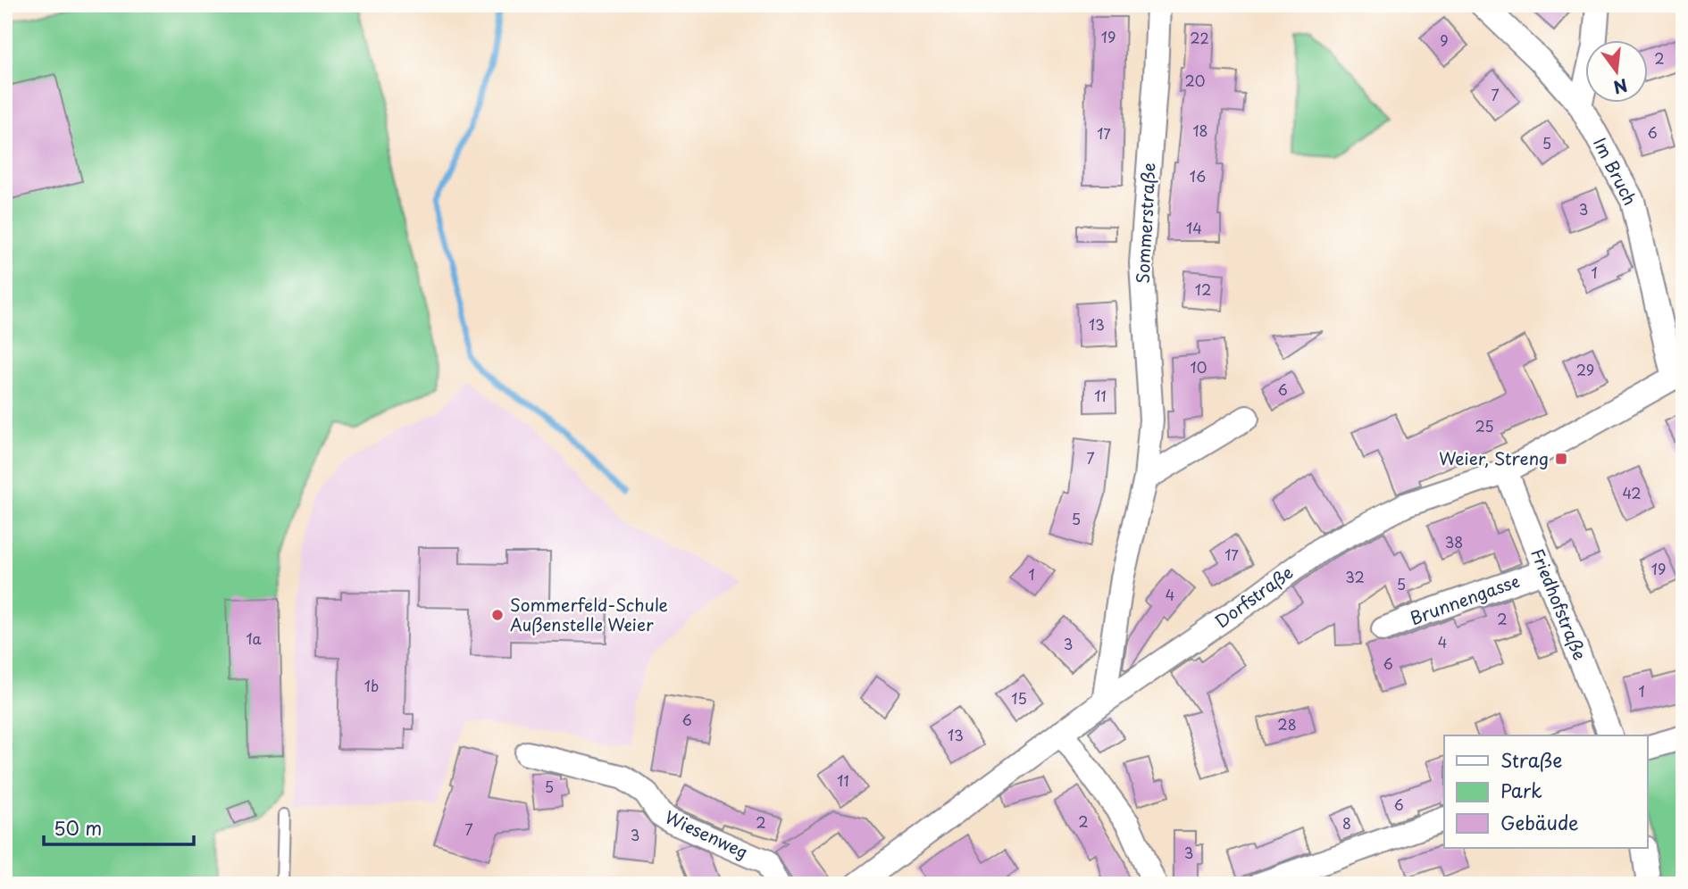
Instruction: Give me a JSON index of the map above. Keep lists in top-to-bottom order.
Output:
{
  "streets": {
    "street": [
      "Im Bruch",
      "Sommerstraße",
      "Dorfstraße",
      "Brunnengasse",
      "Friedhofstraße",
      "Wiesenweg"
    ]
  },
  "crossings": [
    ["Im Bruch", "Dorfstraße"],
    ["Sommerstraße", "Dorfstraße"],
    ["Dorfstraße", "Friedhofstraße"],
    ["Brunnengasse", "Friedhofstraße"]
  ],
  "places": {
    "transit": ["Weier, Streng"],
    "other": ["Sommerfeld-Schule Außenstelle Weier"]
  },
  "house_numbers": [
    "19",
    "22",
    "9",
    "2",
    "20",
    "7",
    "18",
    "6",
    "17",
    "5",
    "16",
    "3",
    "14",
    "1",
    "12",
    "13",
    "10",
    "29",
    "6",
    "11",
    "25",
    "7",
    "42",
    "5",
    "38",
    "17",
    "19",
    "1",
    "32",
    "5",
    "4",
    "2",
    "1a",
    "4",
    "3",
    "6",
    "1b",
    "1",
    "15",
    "6",
    "28",
    "13",
    "11",
    "5",
    "6",
    "2",
    "2",
    "8",
    "7",
    "3",
    "3"
  ],
  "legend": ["Straße", "Park", "Gebäude"],
  "scale_bar": "50 m",
  "north": "bottom"
}
